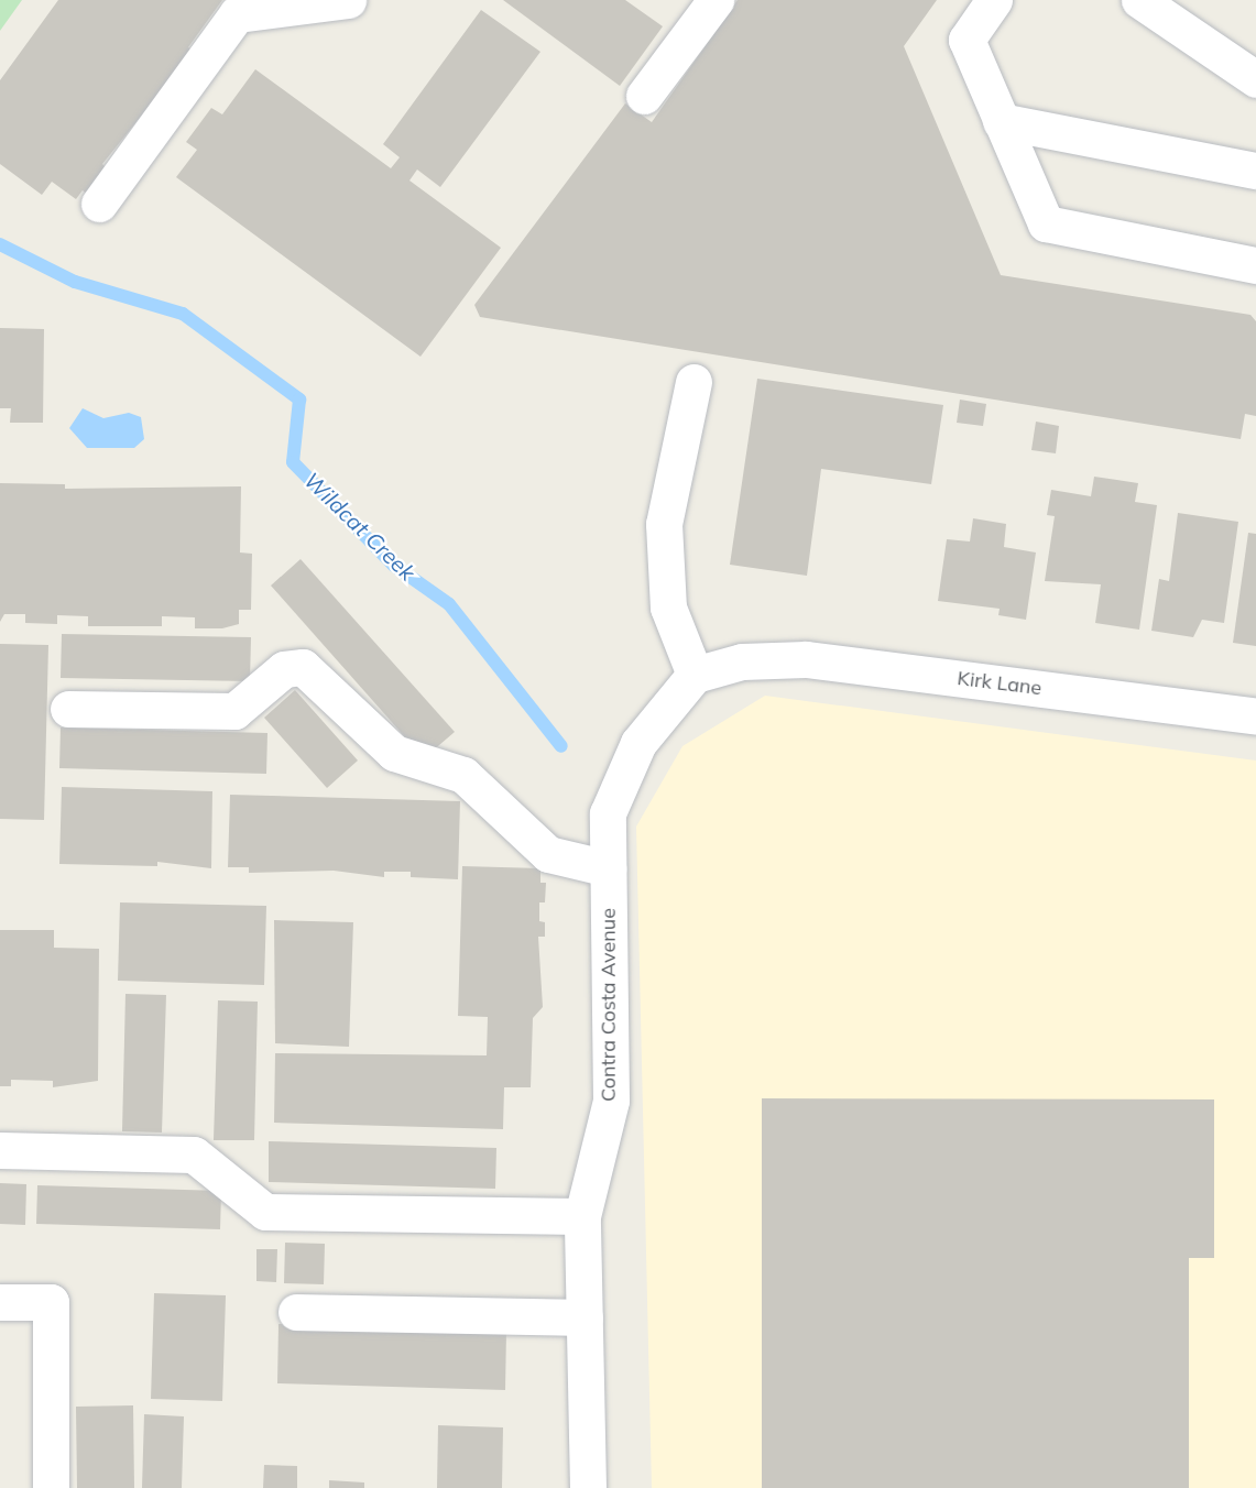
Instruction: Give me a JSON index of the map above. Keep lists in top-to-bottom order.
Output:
{
  "streets": {
    "street": ["Kirk Lane", "Contra Costa Avenue"]
  },
  "crossings": [
    ["Kirk Lane", "Contra Costa Avenue"]
  ],
  "water": ["Wildcat Creek"]
}
